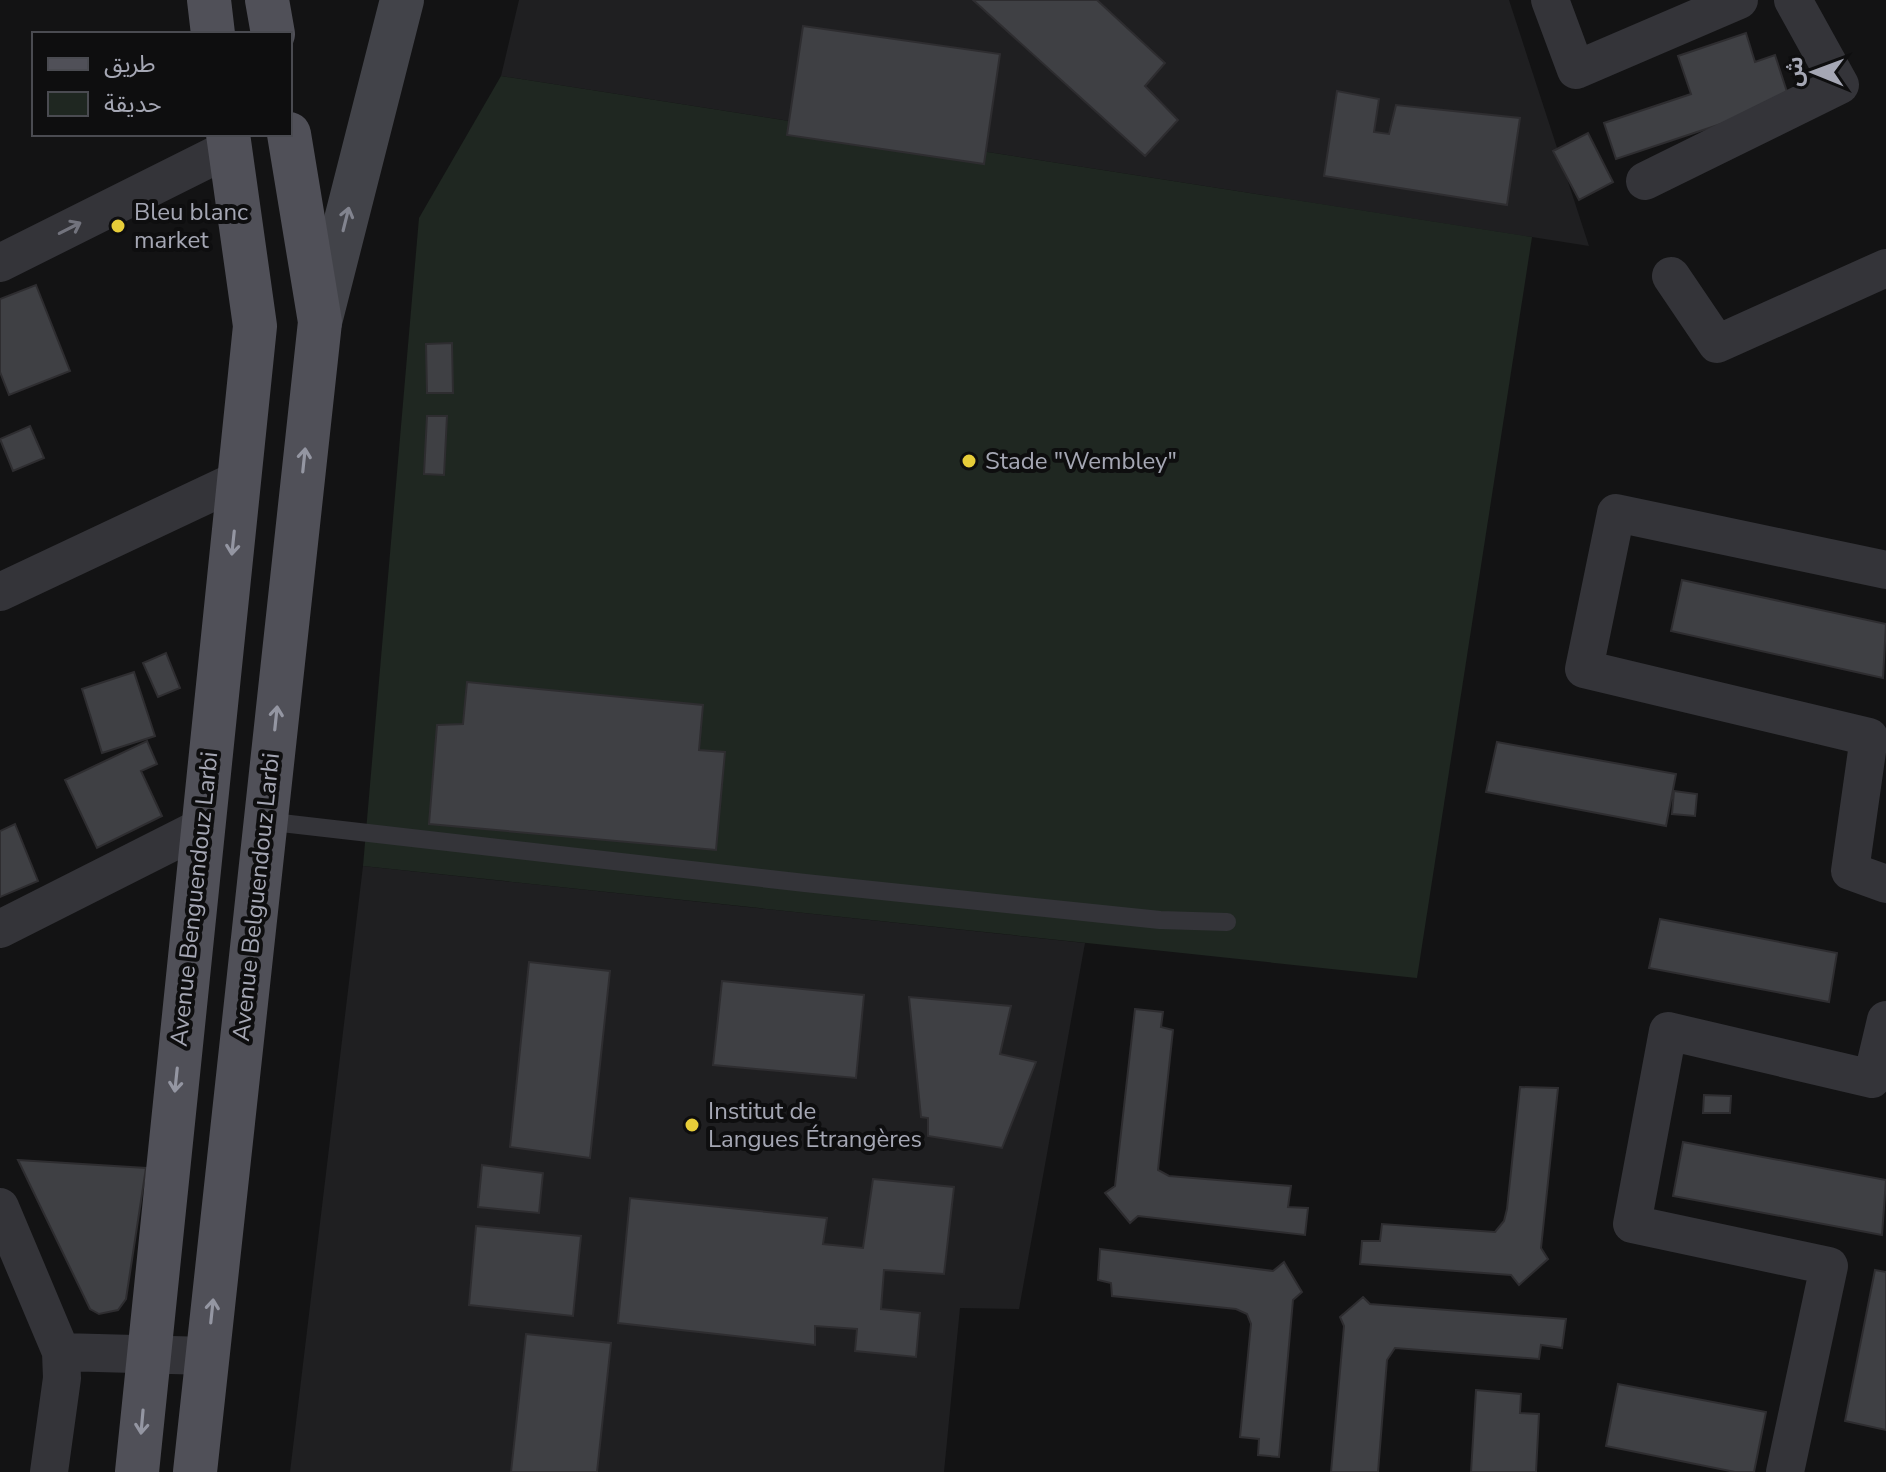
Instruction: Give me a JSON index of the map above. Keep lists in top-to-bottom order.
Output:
{
  "streets": {
    "main road": ["Avenue Belguendouz Larbi", "Avenue Benguendouz Larbi"]
  },
  "one_way": ["Avenue Belguendouz Larbi", "Avenue Benguendouz Larbi"],
  "places": ["Bleu blanc market", "Stade \"Wembley\"", "Institut de Langues Étrangères"],
  "legend": ["طريق", "حديقة"],
  "north": "left"
}
